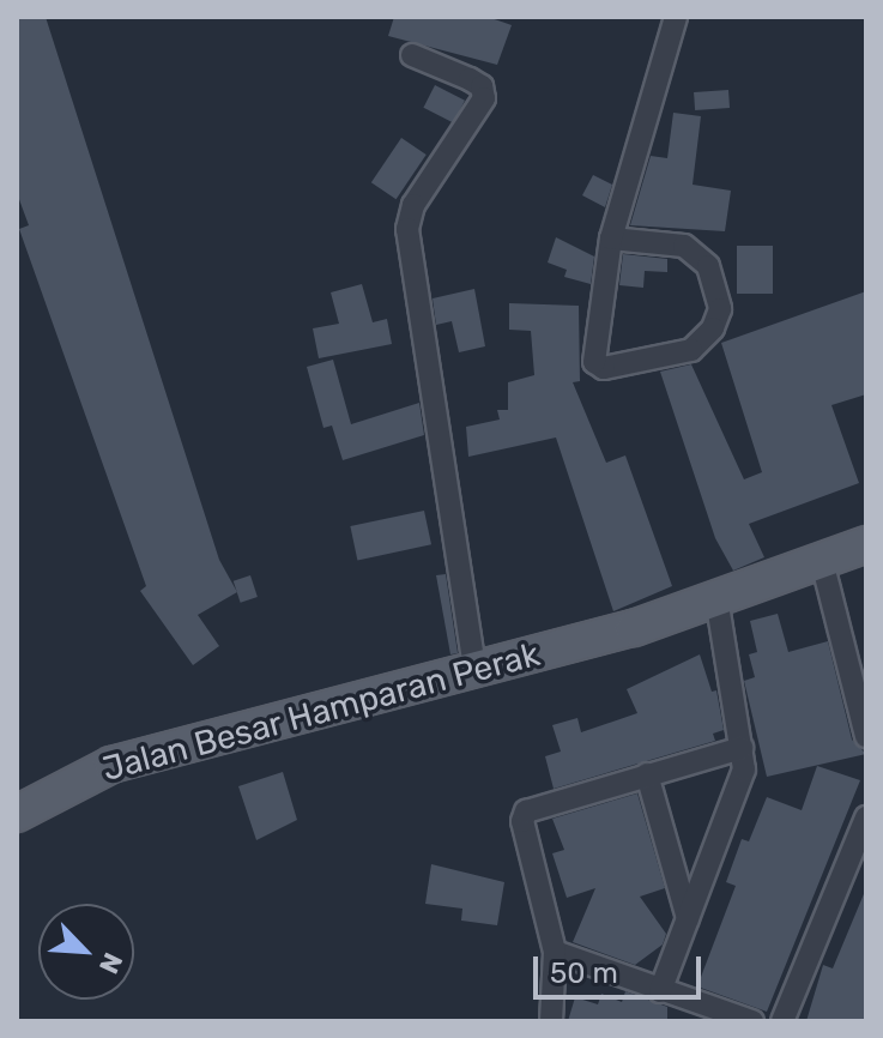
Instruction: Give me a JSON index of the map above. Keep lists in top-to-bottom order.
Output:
{
  "streets": {
    "main road": ["Jalan Besar Hamparan Perak"]
  },
  "scale_bar": "50 m",
  "north": "bottom right"
}
